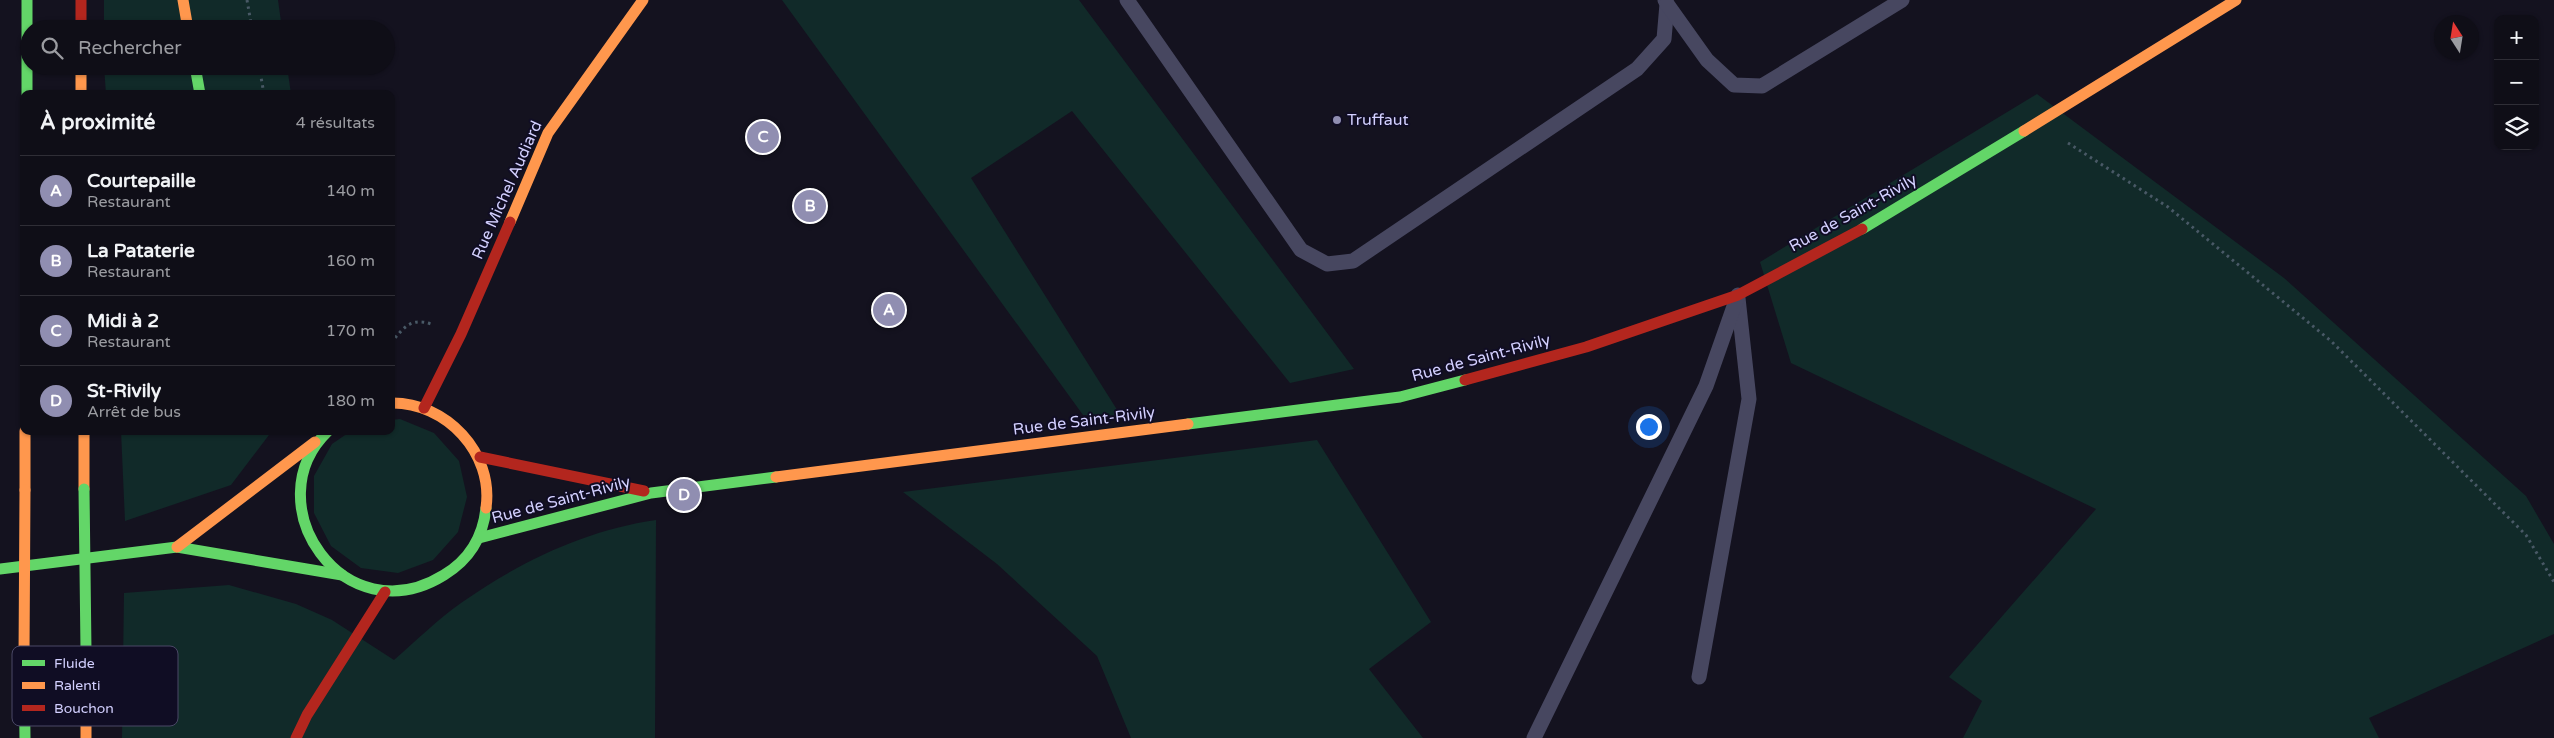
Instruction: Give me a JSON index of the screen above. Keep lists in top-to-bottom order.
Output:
{
  "streets": {
    "main road": ["Rue Michel Audiard", "Rue de Saint-Rivily"]
  },
  "places": ["Truffaut"],
  "legend": ["Fluide", "Ralenti", "Bouchon"],
  "north": "top",
  "page": {
    "map_buttons": ["+", "−"],
    "search": "Rechercher",
    "heading": ["À proximité", "4 résultats"],
    "pins": [
      "C",
      "B",
      "A",
      "D"
    ],
    "list": [
      {
        "mark": "A",
        "name": "Courtepaille",
        "note": "Restaurant",
        "value": "140 m"
      },
      {
        "mark": "B",
        "name": "La Pataterie",
        "note": "Restaurant",
        "value": "160 m"
      },
      {
        "mark": "C",
        "name": "Midi à 2",
        "note": "Restaurant",
        "value": "170 m"
      },
      {
        "mark": "D",
        "name": "St-Rivily",
        "note": "Arrêt de bus",
        "value": "180 m"
      }
    ]
  }
}
